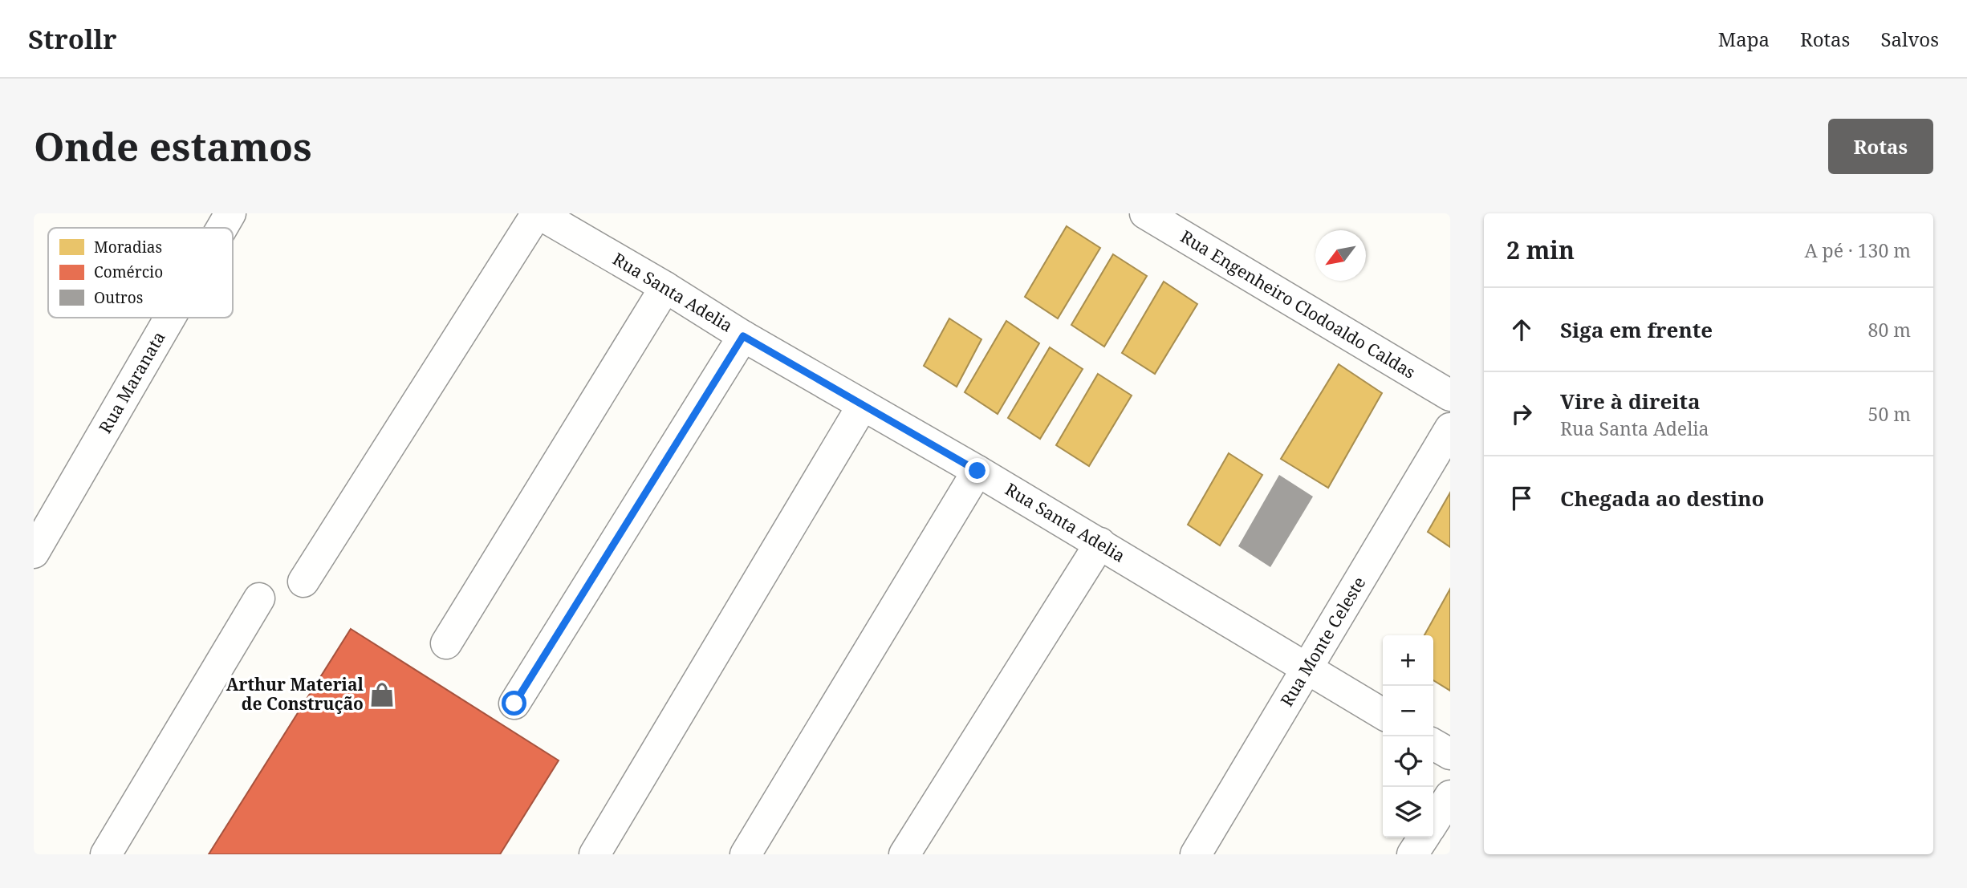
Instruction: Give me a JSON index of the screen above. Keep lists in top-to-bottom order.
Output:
{
  "streets": {
    "street": [
      "Rua Santa Adelia",
      "Rua Engenheiro Clodoaldo Caldas",
      "Rua Maranata",
      "Rua Monte Celeste"
    ]
  },
  "crossings": [
    ["Rua Santa Adelia", "Rua Monte Celeste"]
  ],
  "places": {
    "shop": ["Arthur Material de Construção"]
  },
  "legend": ["Moradias", "Comércio", "Outros"],
  "north": "bottom left",
  "page": {
    "header": "Strollr",
    "nav": ["Mapa", "Rotas", "Salvos"],
    "buttons": "Rotas",
    "title": "Onde estamos",
    "heading": ["2 min", "A pé · 130 m"],
    "list": [
      ["Siga em frente", "80 m"],
      ["Vire à direita", "Rua Santa Adelia", "50 m"],
      "Chegada ao destino"
    ],
    "map_buttons": ["+", "−"]
  }
}
